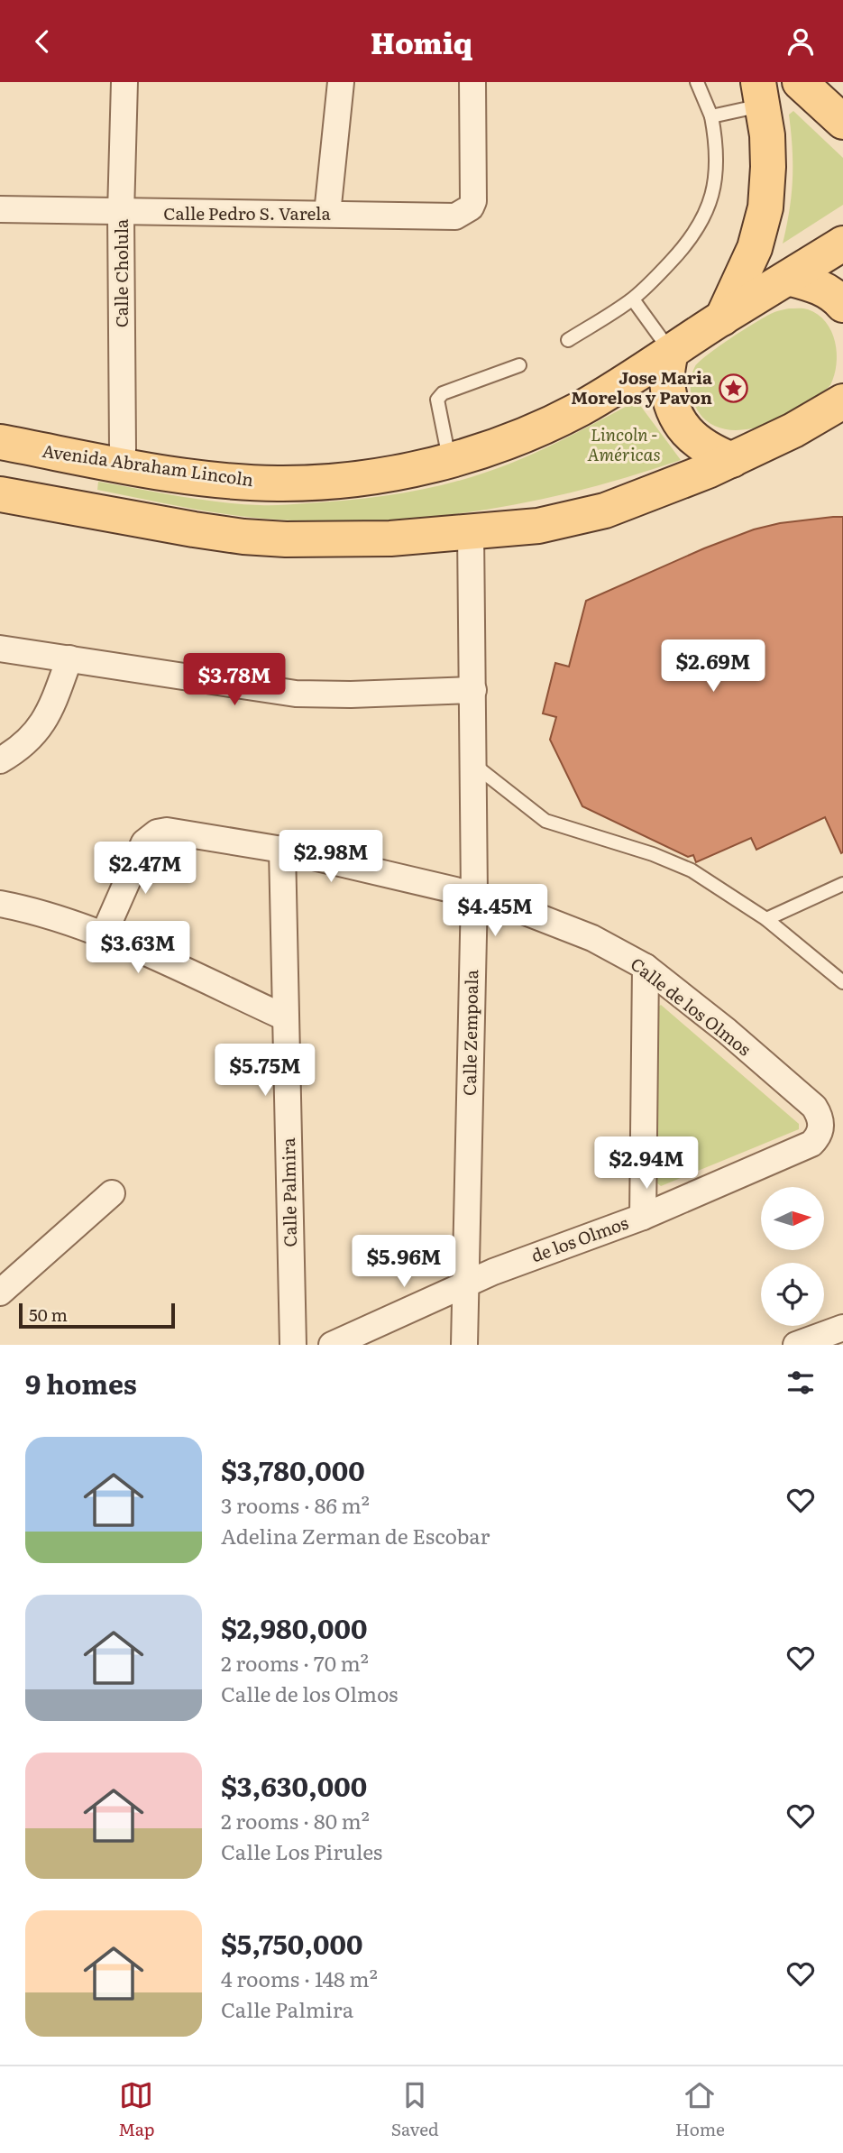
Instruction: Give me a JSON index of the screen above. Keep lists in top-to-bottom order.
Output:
{
  "streets": {
    "main road": ["Avenida Abraham Lincoln"],
    "street": [
      "Calle Pedro S. Varela",
      "Calle Cholula",
      "Calle de los Olmos",
      "Calle Zempoala",
      "Calle Palmira",
      "de los Olmos"
    ]
  },
  "crossings": [
    ["Calle Pedro S. Varela", "Calle Cholula"],
    ["Calle Cholula", "Avenida Abraham Lincoln"],
    ["Calle de los Olmos", "Calle Zempoala"],
    ["Calle de los Olmos", "Calle Palmira"],
    ["Calle de los Olmos", "de los Olmos"],
    ["Calle Zempoala", "de los Olmos"]
  ],
  "parks": ["Lincoln - Américas"],
  "places": {
    "place": ["Jose Maria Morelos y Pavon"]
  },
  "scale_bar": "50 m",
  "north": "right",
  "page": {
    "header": "Homiq",
    "price": [
      "$2.69M",
      "$3.78M",
      "$2.98M",
      "$2.47M",
      "$4.45M",
      "$3.63M",
      "$5.75M",
      "$2.94M",
      "$5.96M"
    ],
    "scale": "50 m",
    "heading": "9 homes",
    "list": [
      {
        "name": "$3,780,000",
        "note": "3 rooms · 86 m² · Adelina Zerman de Escobar"
      },
      {
        "name": "$2,980,000",
        "note": "2 rooms · 70 m² · Calle de los Olmos"
      },
      {
        "name": "$3,630,000",
        "note": "2 rooms · 80 m² · Calle Los Pirules"
      },
      {
        "name": "$5,750,000",
        "note": "4 rooms · 148 m² · Calle Palmira"
      }
    ],
    "tabs": ["Map", "Saved", "Home"]
  }
}
